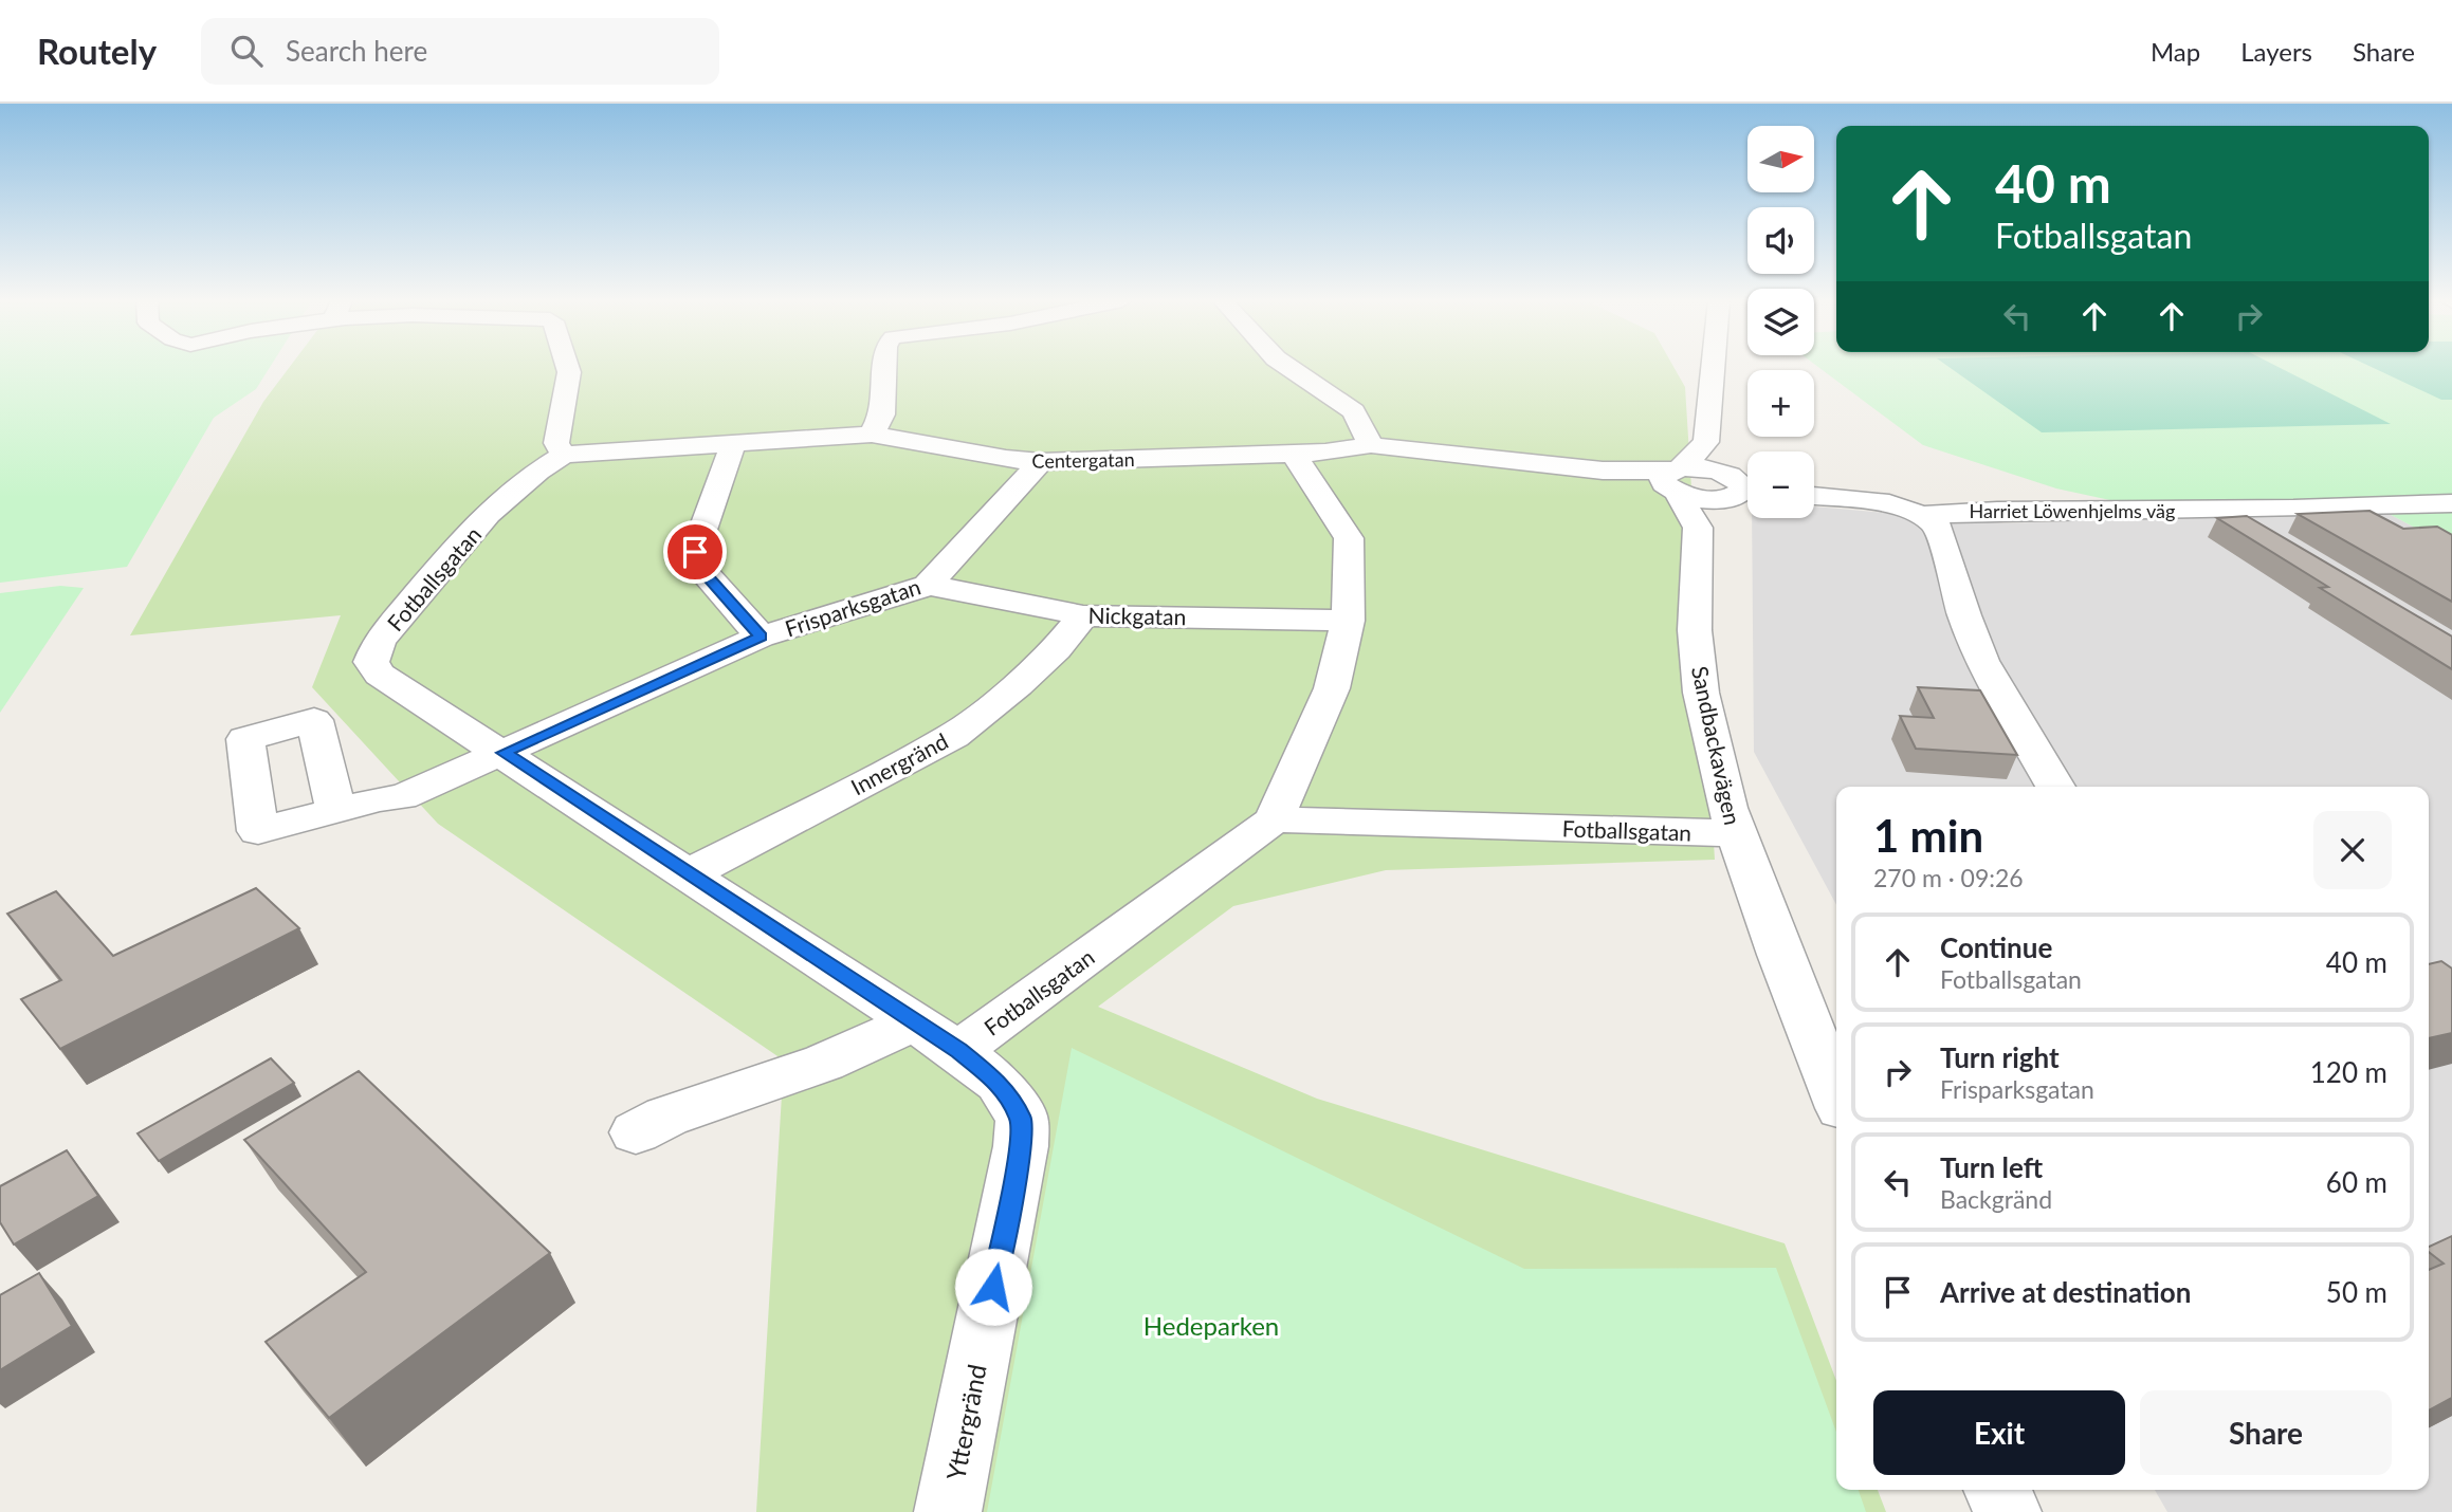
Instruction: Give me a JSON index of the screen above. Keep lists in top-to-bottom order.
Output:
{
  "streets": {
    "street": [
      "Centergatan",
      "Harriet Löwenhjelms väg",
      "Fotballsgatan",
      "Frisparksgatan",
      "Nickgatan",
      "Sandbackavägen",
      "Innergränd",
      "Yttergränd"
    ]
  },
  "crossings": [
    ["Centergatan", "Fotballsgatan"],
    ["Centergatan", "Frisparksgatan"],
    ["Fotballsgatan", "Frisparksgatan"],
    ["Fotballsgatan", "Sandbackavägen"],
    ["Fotballsgatan", "Innergränd"],
    ["Fotballsgatan", "Yttergränd"],
    ["Frisparksgatan", "Nickgatan"],
    ["Nickgatan", "Innergränd"]
  ],
  "parks": ["Hedeparken"],
  "north": "right",
  "page": {
    "header": "Routely",
    "search": "Search here",
    "nav": ["Map", "Layers", "Share"],
    "map_buttons": ["+", "−"],
    "turn": ["40 m", "Fotballsgatan"],
    "heading": ["1 min", "270 m · 09:26"],
    "list": [
      {
        "name": "Continue",
        "note": "Fotballsgatan",
        "value": "40 m"
      },
      {
        "name": "Turn right",
        "note": "Frisparksgatan",
        "value": "120 m"
      },
      {
        "name": "Turn left",
        "note": "Backgränd",
        "value": "60 m"
      },
      {
        "name": "Arrive at destination",
        "value": "50 m"
      }
    ],
    "buttons": ["Exit", "Share"]
  }
}
